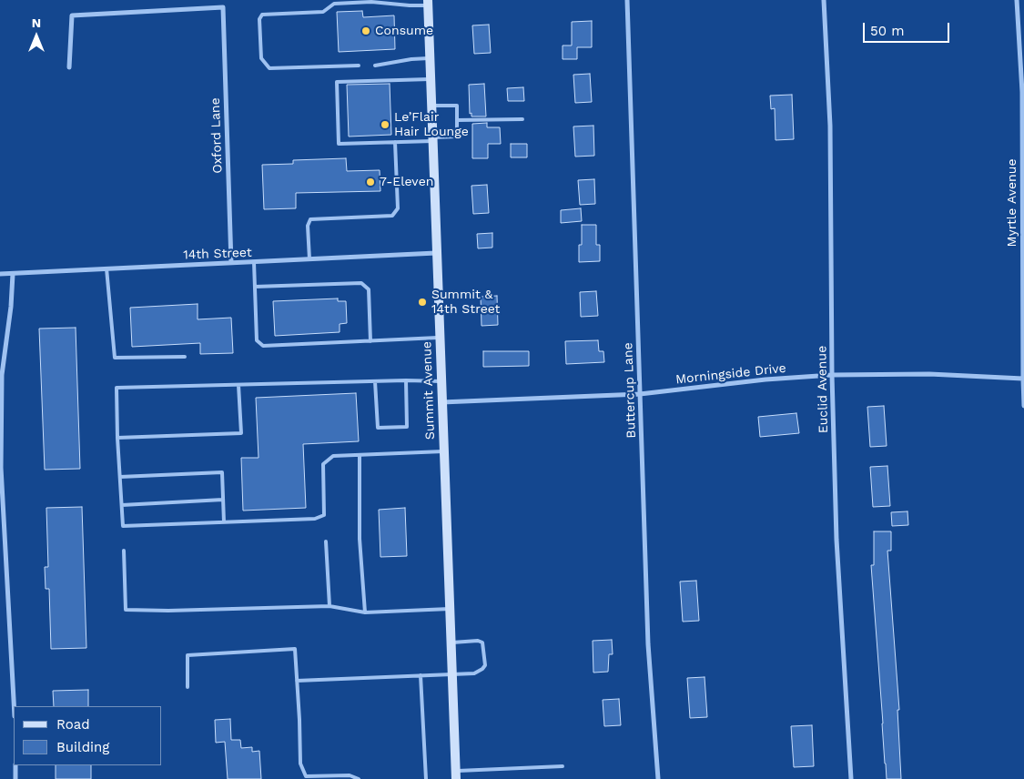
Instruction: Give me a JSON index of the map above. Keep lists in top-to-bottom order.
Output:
{
  "streets": {
    "main road": ["Summit Avenue"],
    "street": [
      "Oxford Lane",
      "Myrtle Avenue",
      "14th Street",
      "Morningside Drive",
      "Euclid Avenue",
      "Buttercup Lane"
    ]
  },
  "crossings": [
    ["Oxford Lane", "14th Street"],
    ["Myrtle Avenue", "Morningside Drive"],
    ["14th Street", "Summit Avenue"],
    ["Morningside Drive", "Euclid Avenue"],
    ["Morningside Drive", "Summit Avenue"],
    ["Morningside Drive", "Buttercup Lane"]
  ],
  "places": [
    "Consume",
    "Le’Flair Hair Lounge",
    "7-Eleven",
    "Summit & 14th Street"
  ],
  "legend": ["Road", "Building"],
  "scale_bar": "50 m",
  "north": "top"
}
